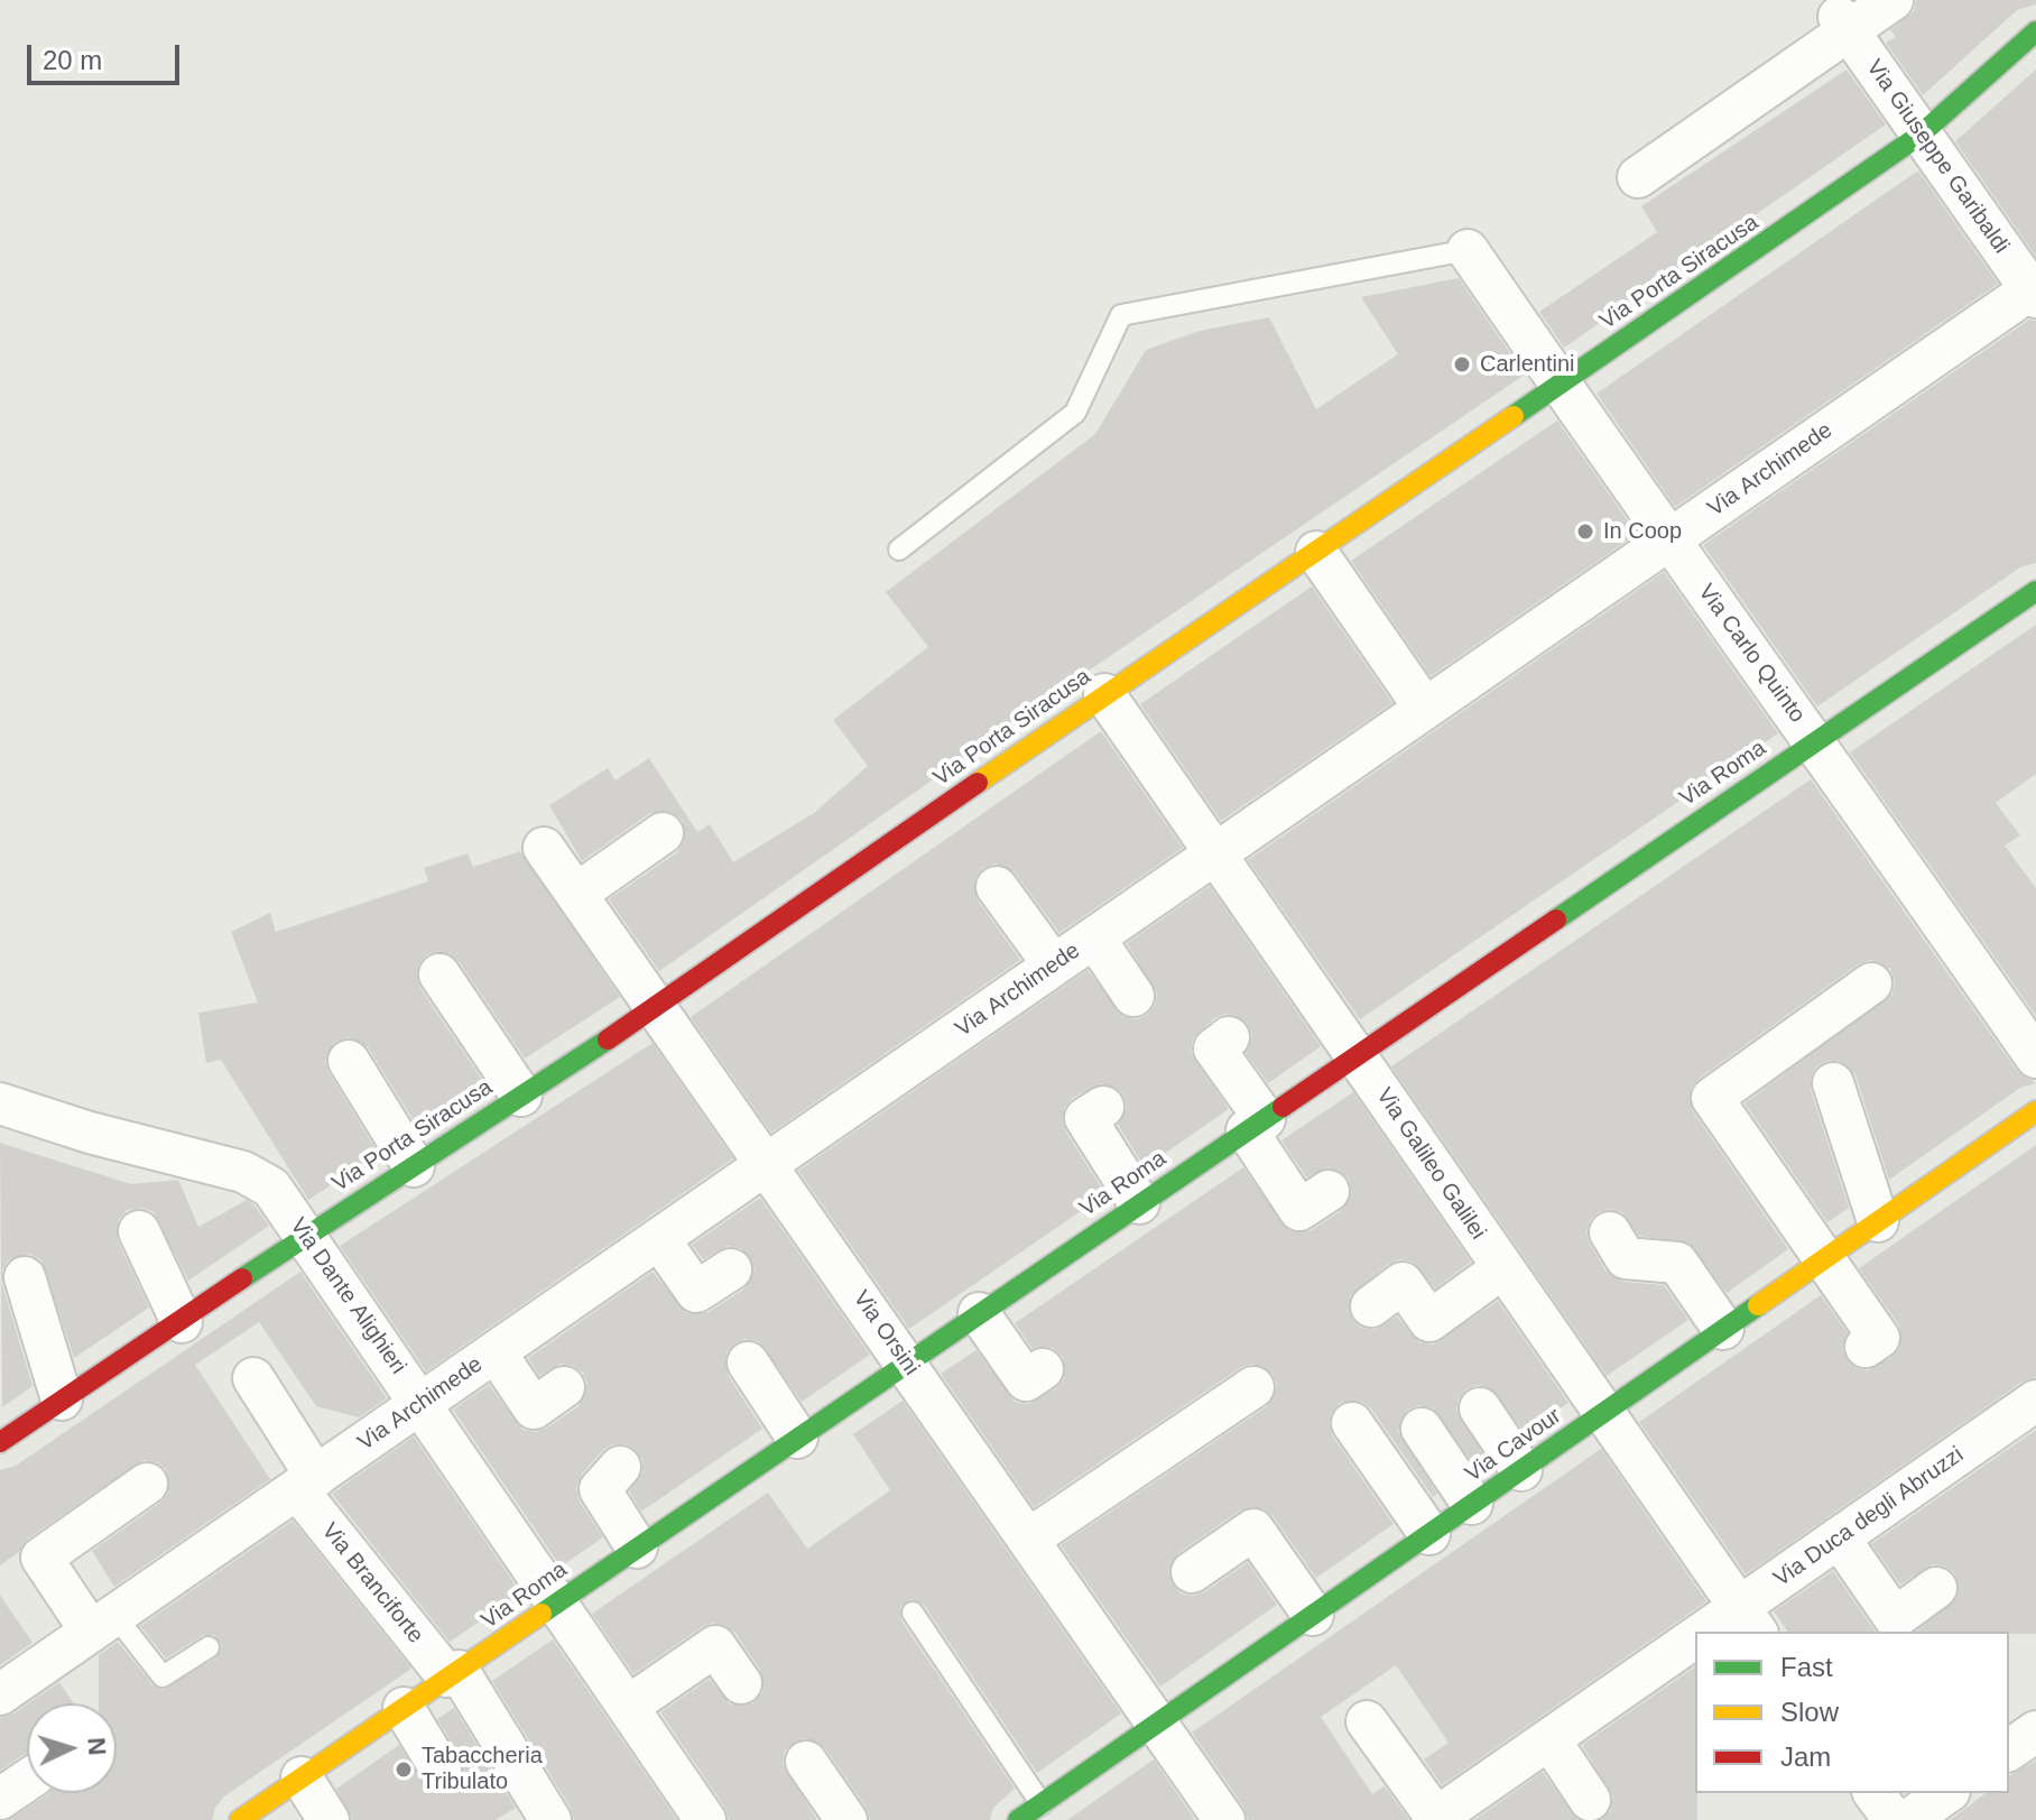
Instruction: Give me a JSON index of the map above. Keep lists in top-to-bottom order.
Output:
{
  "streets": {
    "main road": ["Via Porta Siracusa", "Via Roma", "Via Cavour"],
    "street": [
      "Via Giuseppe Garibaldi",
      "Via Archimede",
      "Via Carlo Quinto",
      "Via Galileo Galilei",
      "Via Dante Alighieri",
      "Via Orsini",
      "Via Duca degli Abruzzi",
      "Via Branciforte"
    ]
  },
  "crossings": [
    ["Via Giuseppe Garibaldi", "Via Porta Siracusa"],
    ["Via Giuseppe Garibaldi", "Via Archimede"],
    ["Via Porta Siracusa", "Via Carlo Quinto"],
    ["Via Porta Siracusa", "Via Galileo Galilei"],
    ["Via Porta Siracusa", "Via Dante Alighieri"],
    ["Via Porta Siracusa", "Via Orsini"],
    ["Via Archimede", "Via Carlo Quinto"],
    ["Via Archimede", "Via Galileo Galilei"],
    ["Via Archimede", "Via Dante Alighieri"],
    ["Via Archimede", "Via Orsini"],
    ["Via Archimede", "Via Branciforte"],
    ["Via Carlo Quinto", "Via Roma"],
    ["Via Roma", "Via Galileo Galilei"],
    ["Via Roma", "Via Dante Alighieri"],
    ["Via Roma", "Via Orsini"],
    ["Via Roma", "Via Branciforte"],
    ["Via Galileo Galilei", "Via Cavour"],
    ["Via Galileo Galilei", "Via Duca degli Abruzzi"],
    ["Via Orsini", "Via Cavour"]
  ],
  "places": ["Carlentini", "In Coop", "Tabaccheria Tribulato"],
  "legend": ["Fast", "Slow", "Jam"],
  "scale_bar": "20 m",
  "north": "right"
}
